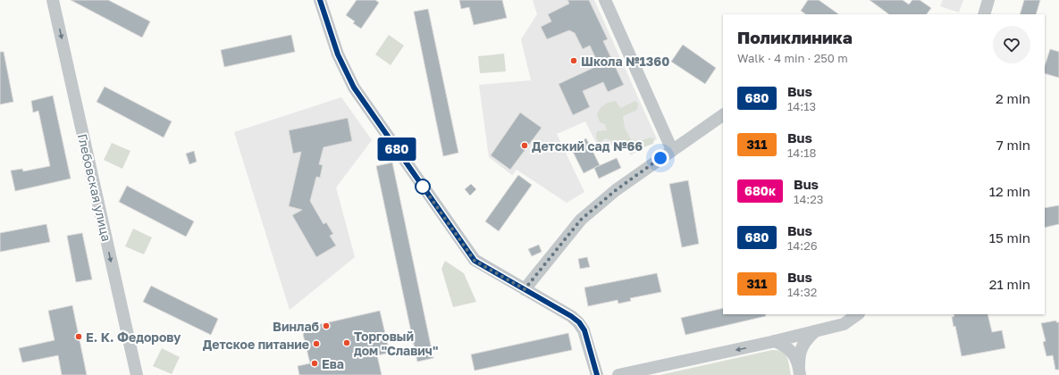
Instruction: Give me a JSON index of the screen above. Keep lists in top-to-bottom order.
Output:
{
  "streets": {
    "street": ["Глебовская улица"]
  },
  "one_way": ["Глебовская улица"],
  "places": [
    "Школа №1360",
    "Детский сад №66",
    "Винлаб",
    "Е. К. Федорову",
    "Торговый дом \"Славич\"",
    "Детское питание",
    "Ева"
  ],
  "lines": ["bus line 680"],
  "page": {
    "on_map": "680",
    "heading": ["Поликлиника", "Walk · 4 min · 250 m"],
    "list": [
      {
        "mark": "680",
        "name": "Bus",
        "note": "14:13",
        "value": "2 min"
      },
      {
        "mark": "311",
        "name": "Bus",
        "note": "14:18",
        "value": "7 min"
      },
      {
        "mark": "680к",
        "name": "Bus",
        "note": "14:23",
        "value": "12 min"
      },
      {
        "mark": "680",
        "name": "Bus",
        "note": "14:26",
        "value": "15 min"
      },
      {
        "mark": "311",
        "name": "Bus",
        "note": "14:32",
        "value": "21 min"
      }
    ]
  }
}
